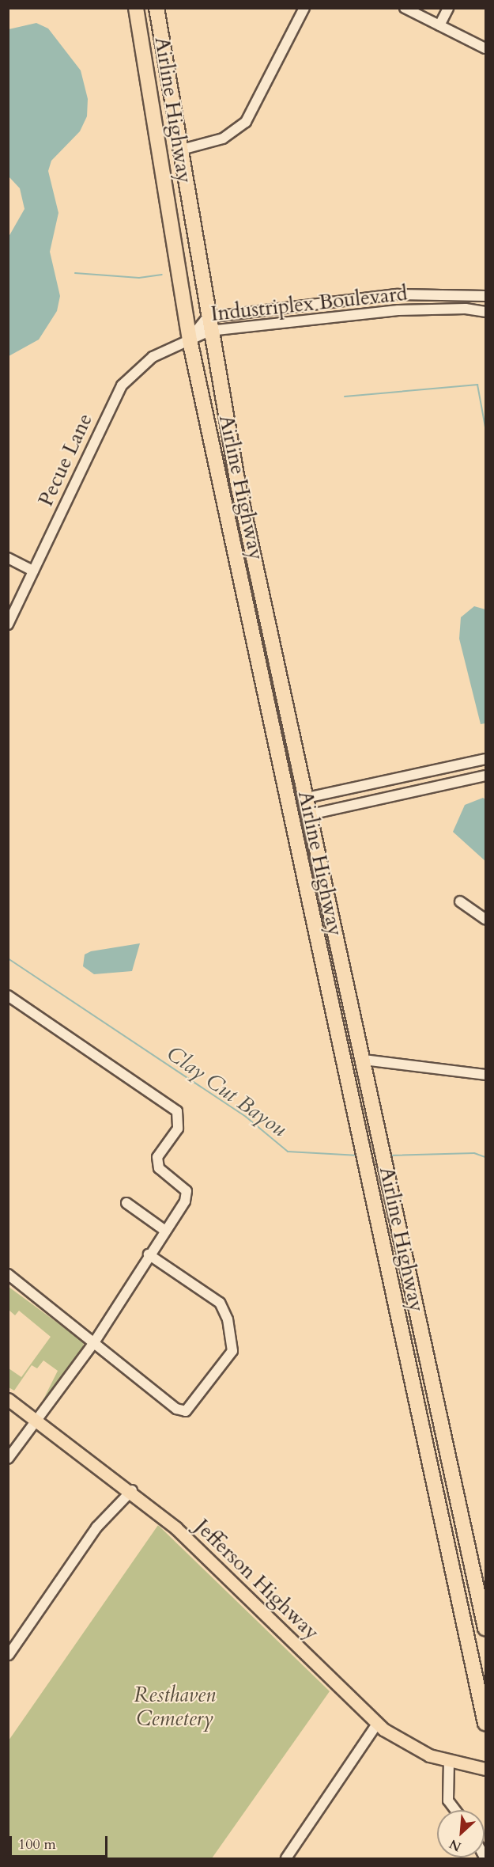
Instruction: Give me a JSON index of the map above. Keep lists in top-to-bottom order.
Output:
{
  "streets": {
    "highway": ["Airline Highway"],
    "main road": ["Jefferson Highway"],
    "street": ["Industriplex Boulevard", "Pecue Lane"]
  },
  "crossings": [
    ["Airline Highway", "Industriplex Boulevard"],
    ["Airline Highway", "Pecue Lane"],
    ["Industriplex Boulevard", "Pecue Lane"]
  ],
  "water": ["Clay Cut Bayou"],
  "parks": ["Resthaven Cemetery"],
  "scale_bar": "100 m",
  "north": "bottom left"
}
